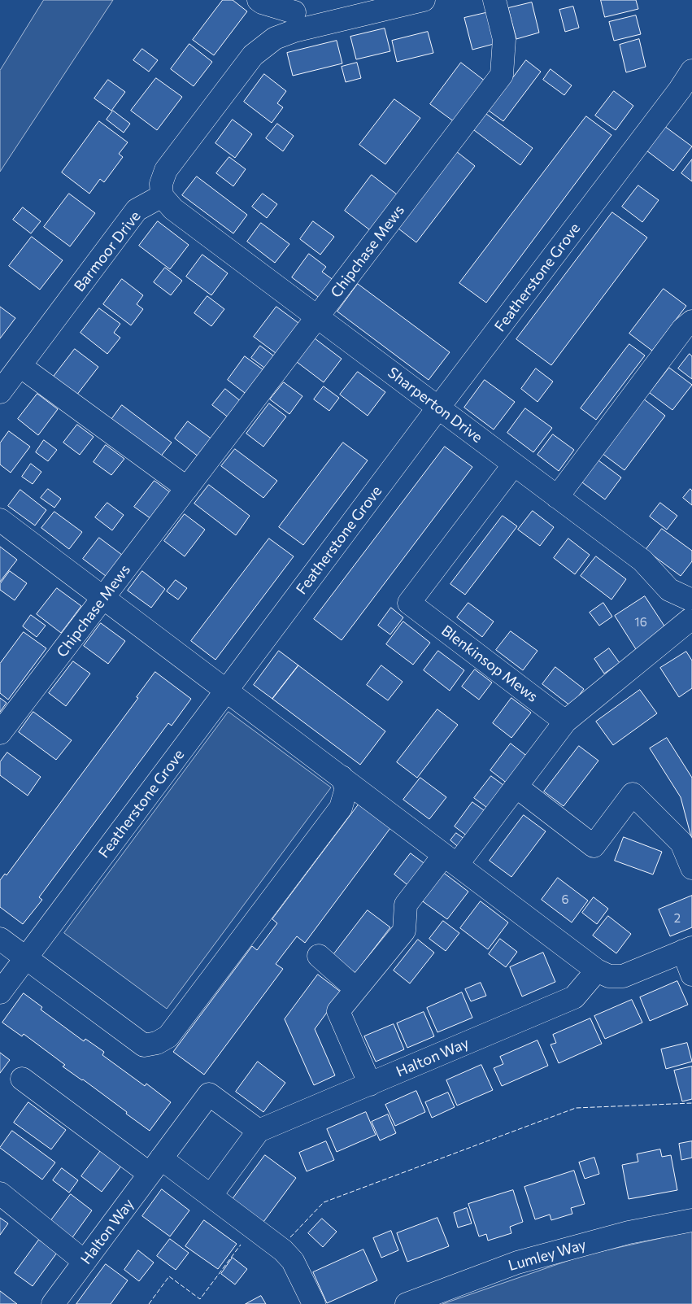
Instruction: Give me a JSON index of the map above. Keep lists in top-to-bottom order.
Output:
{
  "streets": {
    "street": [
      "Barmoor Drive",
      "Chipchase Mews",
      "Featherstone Grove",
      "Sharperton Drive",
      "Blenkinsop Mews",
      "Halton Way",
      "Lumley Way"
    ]
  },
  "crossings": [
    ["Barmoor Drive", "Sharperton Drive"],
    ["Chipchase Mews", "Sharperton Drive"],
    ["Featherstone Grove", "Sharperton Drive"],
    ["Sharperton Drive", "Blenkinsop Mews"]
  ],
  "house_numbers": ["16", "6", "2"]
}
